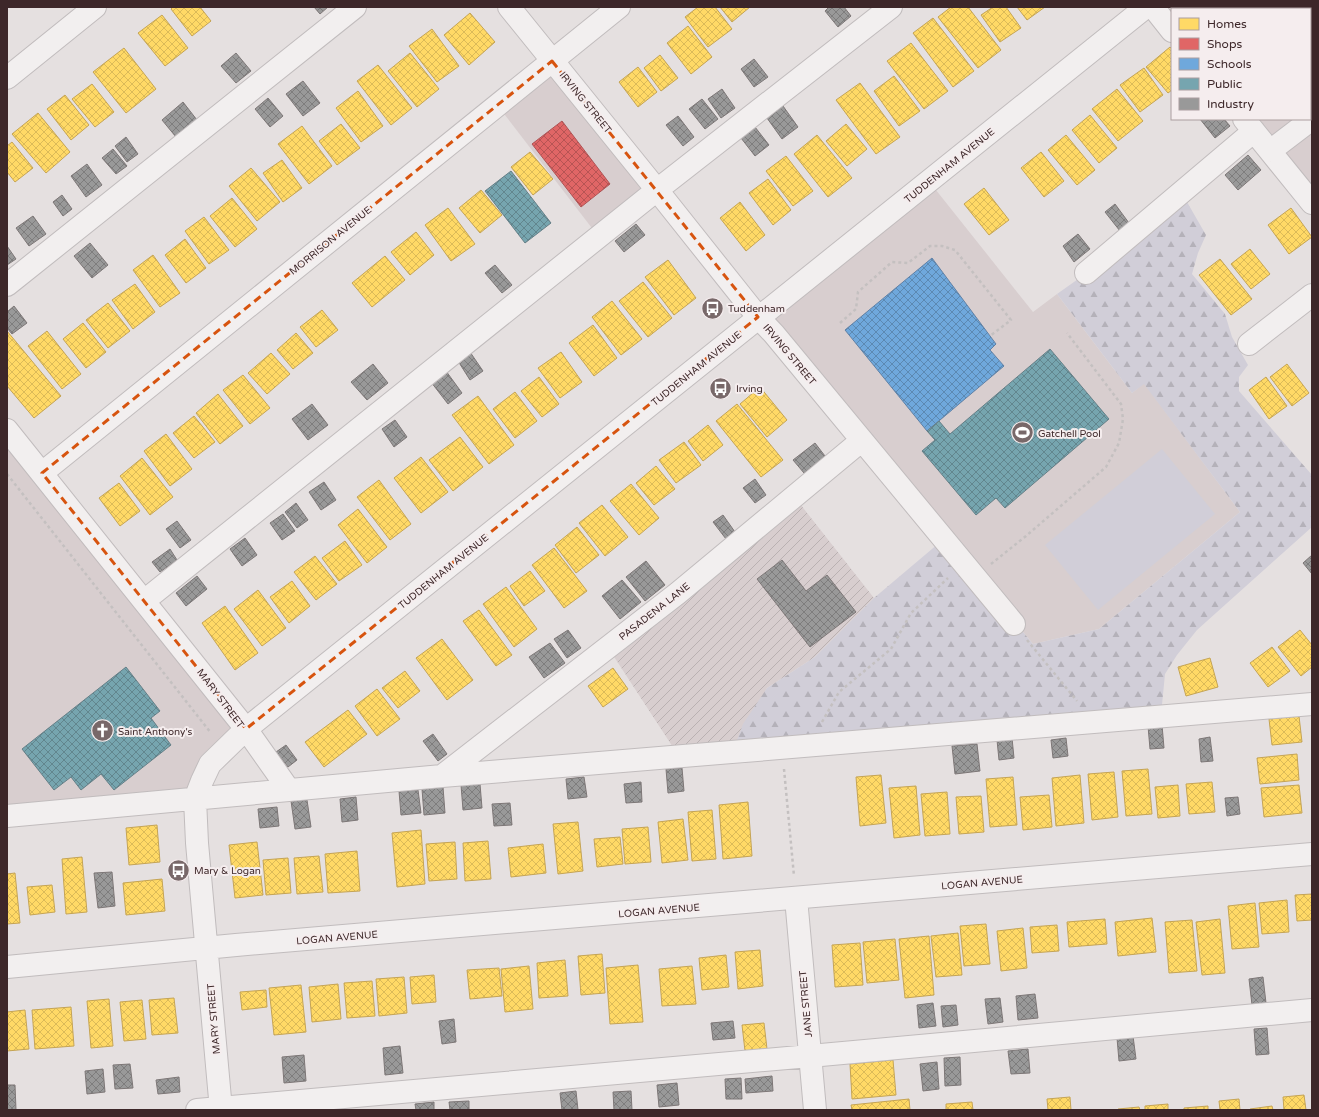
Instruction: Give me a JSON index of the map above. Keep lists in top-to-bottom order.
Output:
{
  "streets": {
    "street": [
      "IRVING STREET",
      "TUDDENHAM AVENUE",
      "MORRISON AVENUE",
      "PASADENA LANE",
      "MARY STREET",
      "LOGAN AVENUE",
      "JANE STREET"
    ]
  },
  "crossings": [
    ["IRVING STREET", "TUDDENHAM AVENUE"],
    ["IRVING STREET", "MORRISON AVENUE"],
    ["IRVING STREET", "PASADENA LANE"],
    ["TUDDENHAM AVENUE", "MARY STREET"],
    ["MORRISON AVENUE", "MARY STREET"],
    ["MARY STREET", "LOGAN AVENUE"],
    ["LOGAN AVENUE", "JANE STREET"]
  ],
  "places": {
    "bus stop": ["Tuddenham", "Irving", "Mary & Logan"],
    "sports": ["Gatchell Pool"],
    "church": ["Saint Anthony's"]
  },
  "legend": [
    "Homes",
    "Shops",
    "Schools",
    "Public",
    "Industry"
  ]
}
